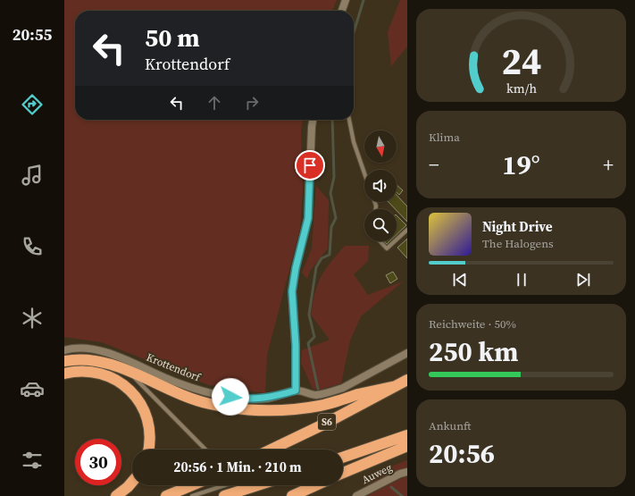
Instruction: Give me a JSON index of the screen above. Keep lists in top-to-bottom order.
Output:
{
  "streets": {
    "highway": ["S6"],
    "street": ["Krottendorf", "Auweg"]
  },
  "north": "bottom",
  "page": {
    "tabs": "20:55",
    "turn": ["50 m", "Krottendorf"],
    "tile": [
      "Klima",
      ["Reichweite · 50%", "250 km"],
      ["Ankunft", "20:56"]
    ],
    "heat": ["−", "19°", "+"],
    "song": ["Night Drive", "The Halogens"],
    "limit": "30",
    "trip": "20:56 · 1 Min. · 210 m",
    "gauge": ["24", "km/h"]
  }
}
